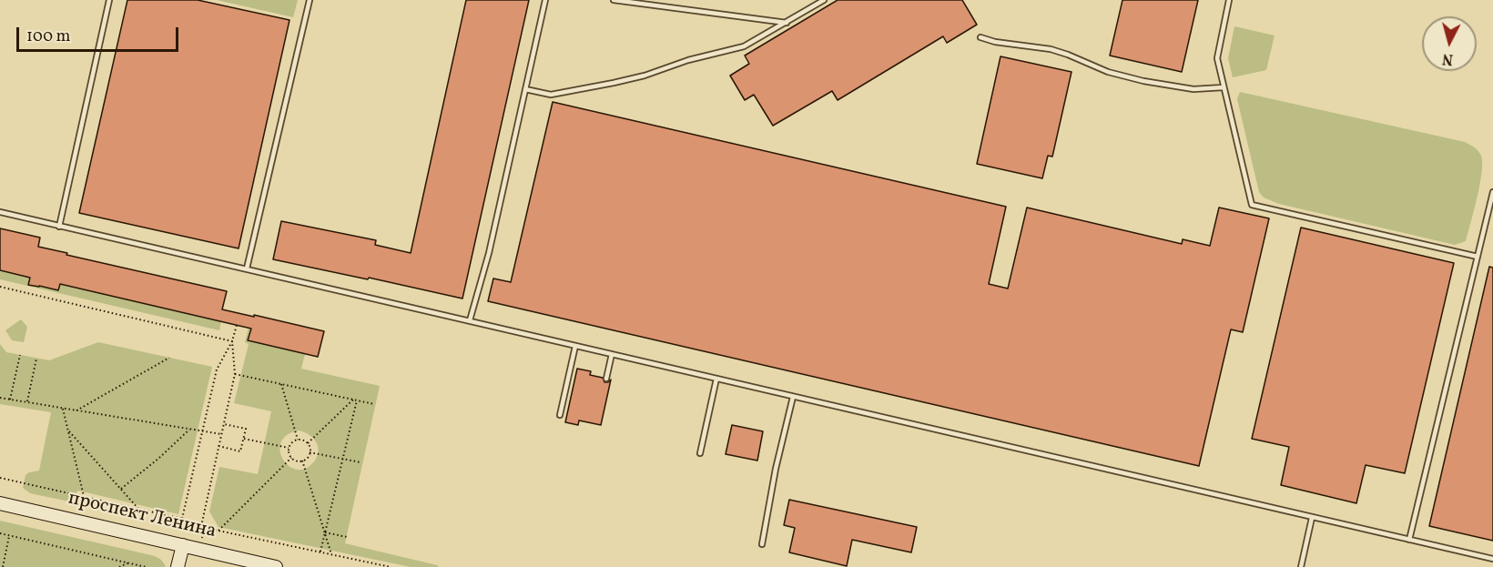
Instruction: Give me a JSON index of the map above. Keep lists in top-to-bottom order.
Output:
{
  "streets": {
    "main road": ["проспект Ленина"]
  },
  "scale_bar": "100 m",
  "north": "bottom"
}
